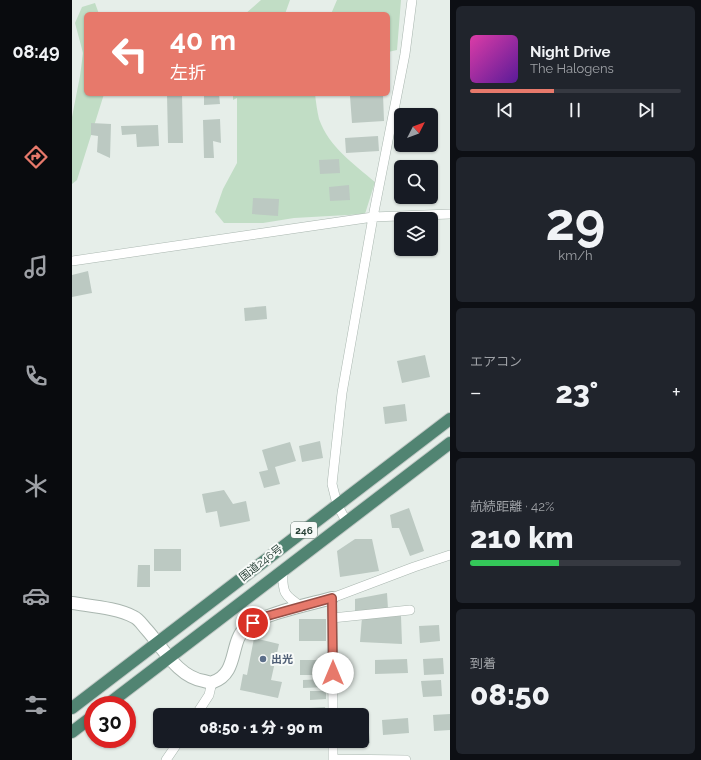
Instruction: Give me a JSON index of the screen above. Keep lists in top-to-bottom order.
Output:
{
  "streets": {
    "highway": ["246", "国道246号"]
  },
  "places": ["出光"],
  "north": "top right",
  "page": {
    "tabs": "08:49",
    "turn": ["40 m", "左折"],
    "song": ["Night Drive", "The Halogens"],
    "tile": [
      ["29", "km/h"],
      "エアコン",
      ["航続距離 · 42%", "210 km"],
      ["到着", "08:50"]
    ],
    "heat": ["−", "23°", "+"],
    "limit": "30",
    "trip": "08:50 · 1 分 · 90 m"
  }
}
